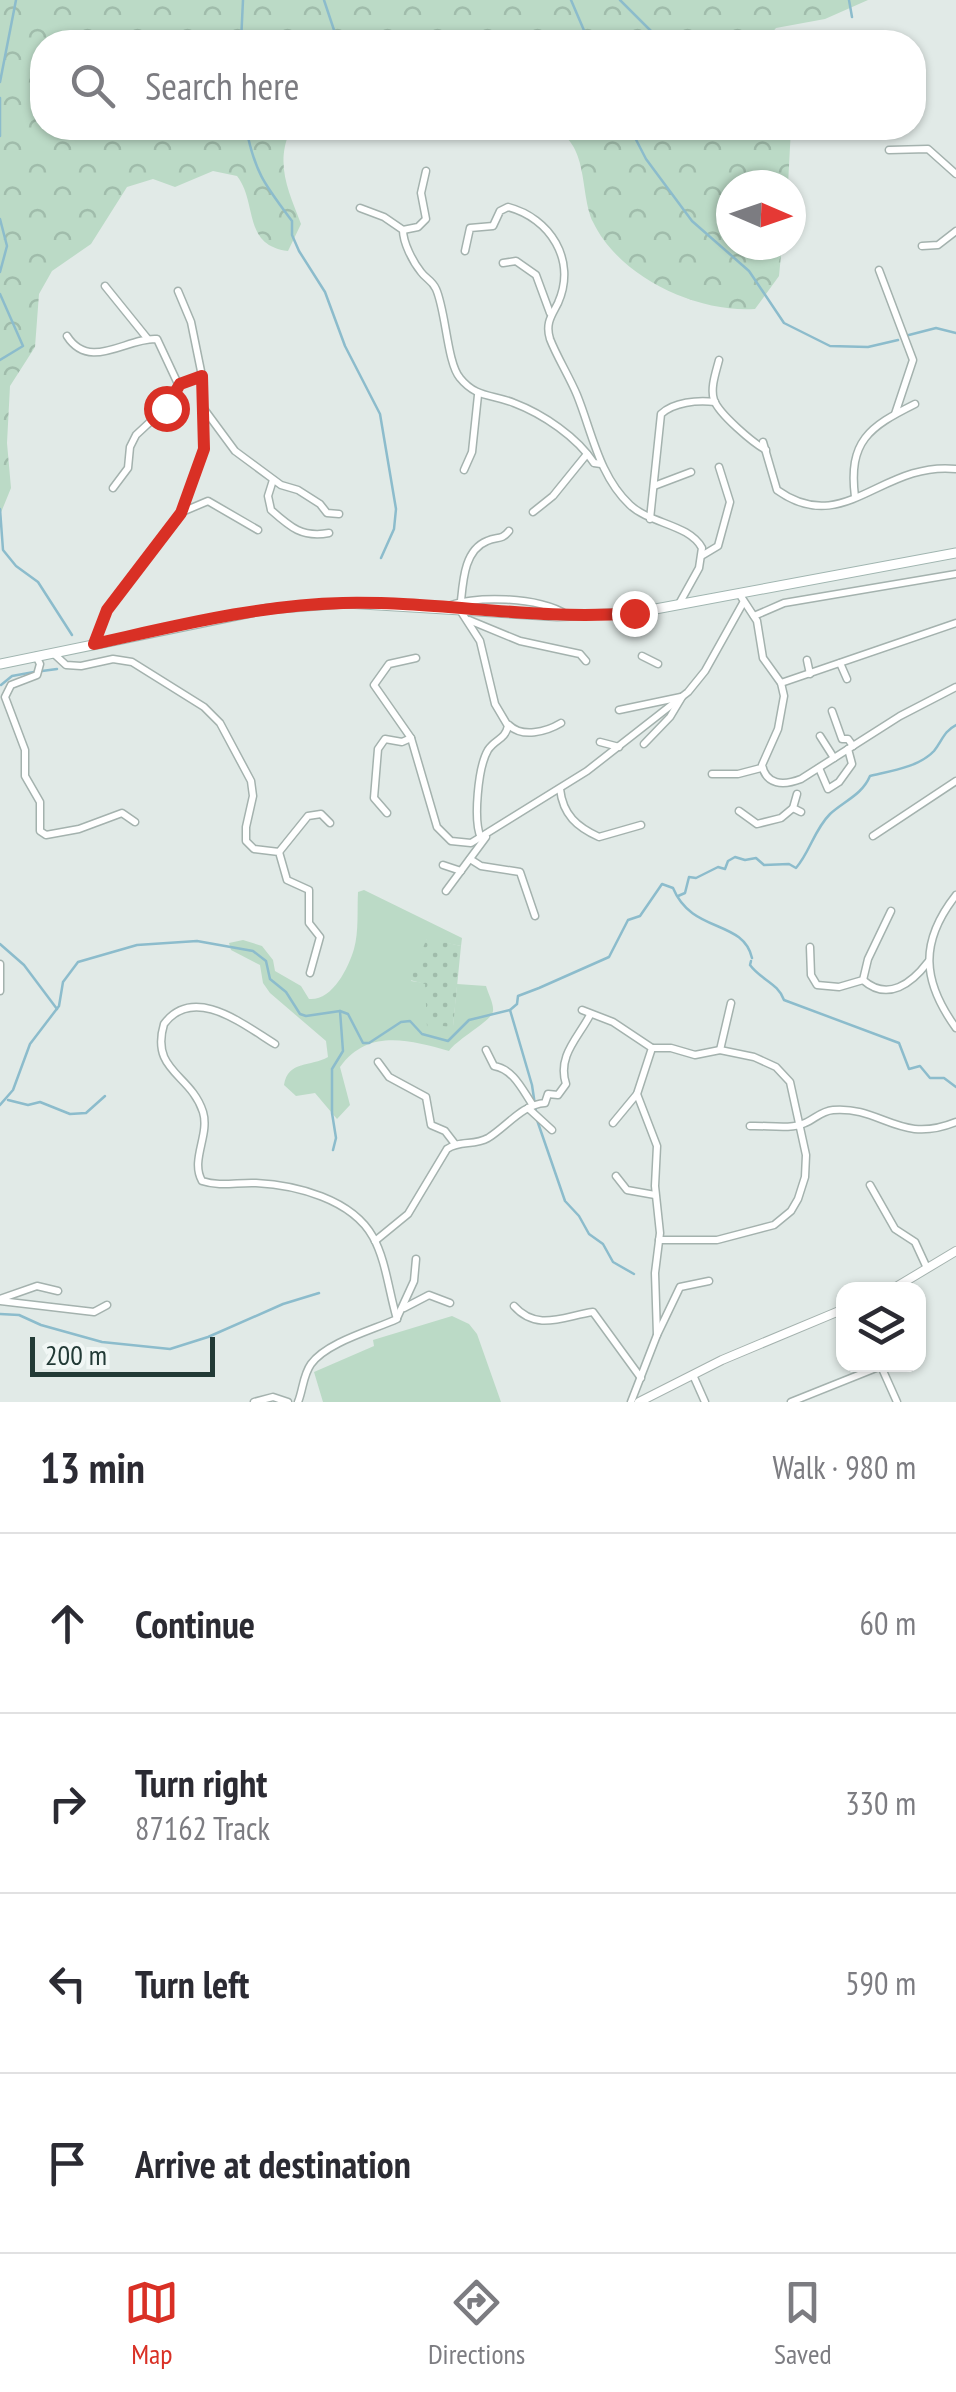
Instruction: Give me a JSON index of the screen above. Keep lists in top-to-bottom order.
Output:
{
  "scale_bar": "200 m",
  "north": "right",
  "page": {
    "search": "Search here",
    "scale": "200 m",
    "heading": ["13 min", "Walk · 980 m"],
    "list": [
      ["Continue", "60 m"],
      ["Turn right", "87162 Track", "330 m"],
      ["Turn left", "590 m"],
      "Arrive at destination"
    ],
    "nav": ["Map", "Directions", "Saved"]
  }
}
